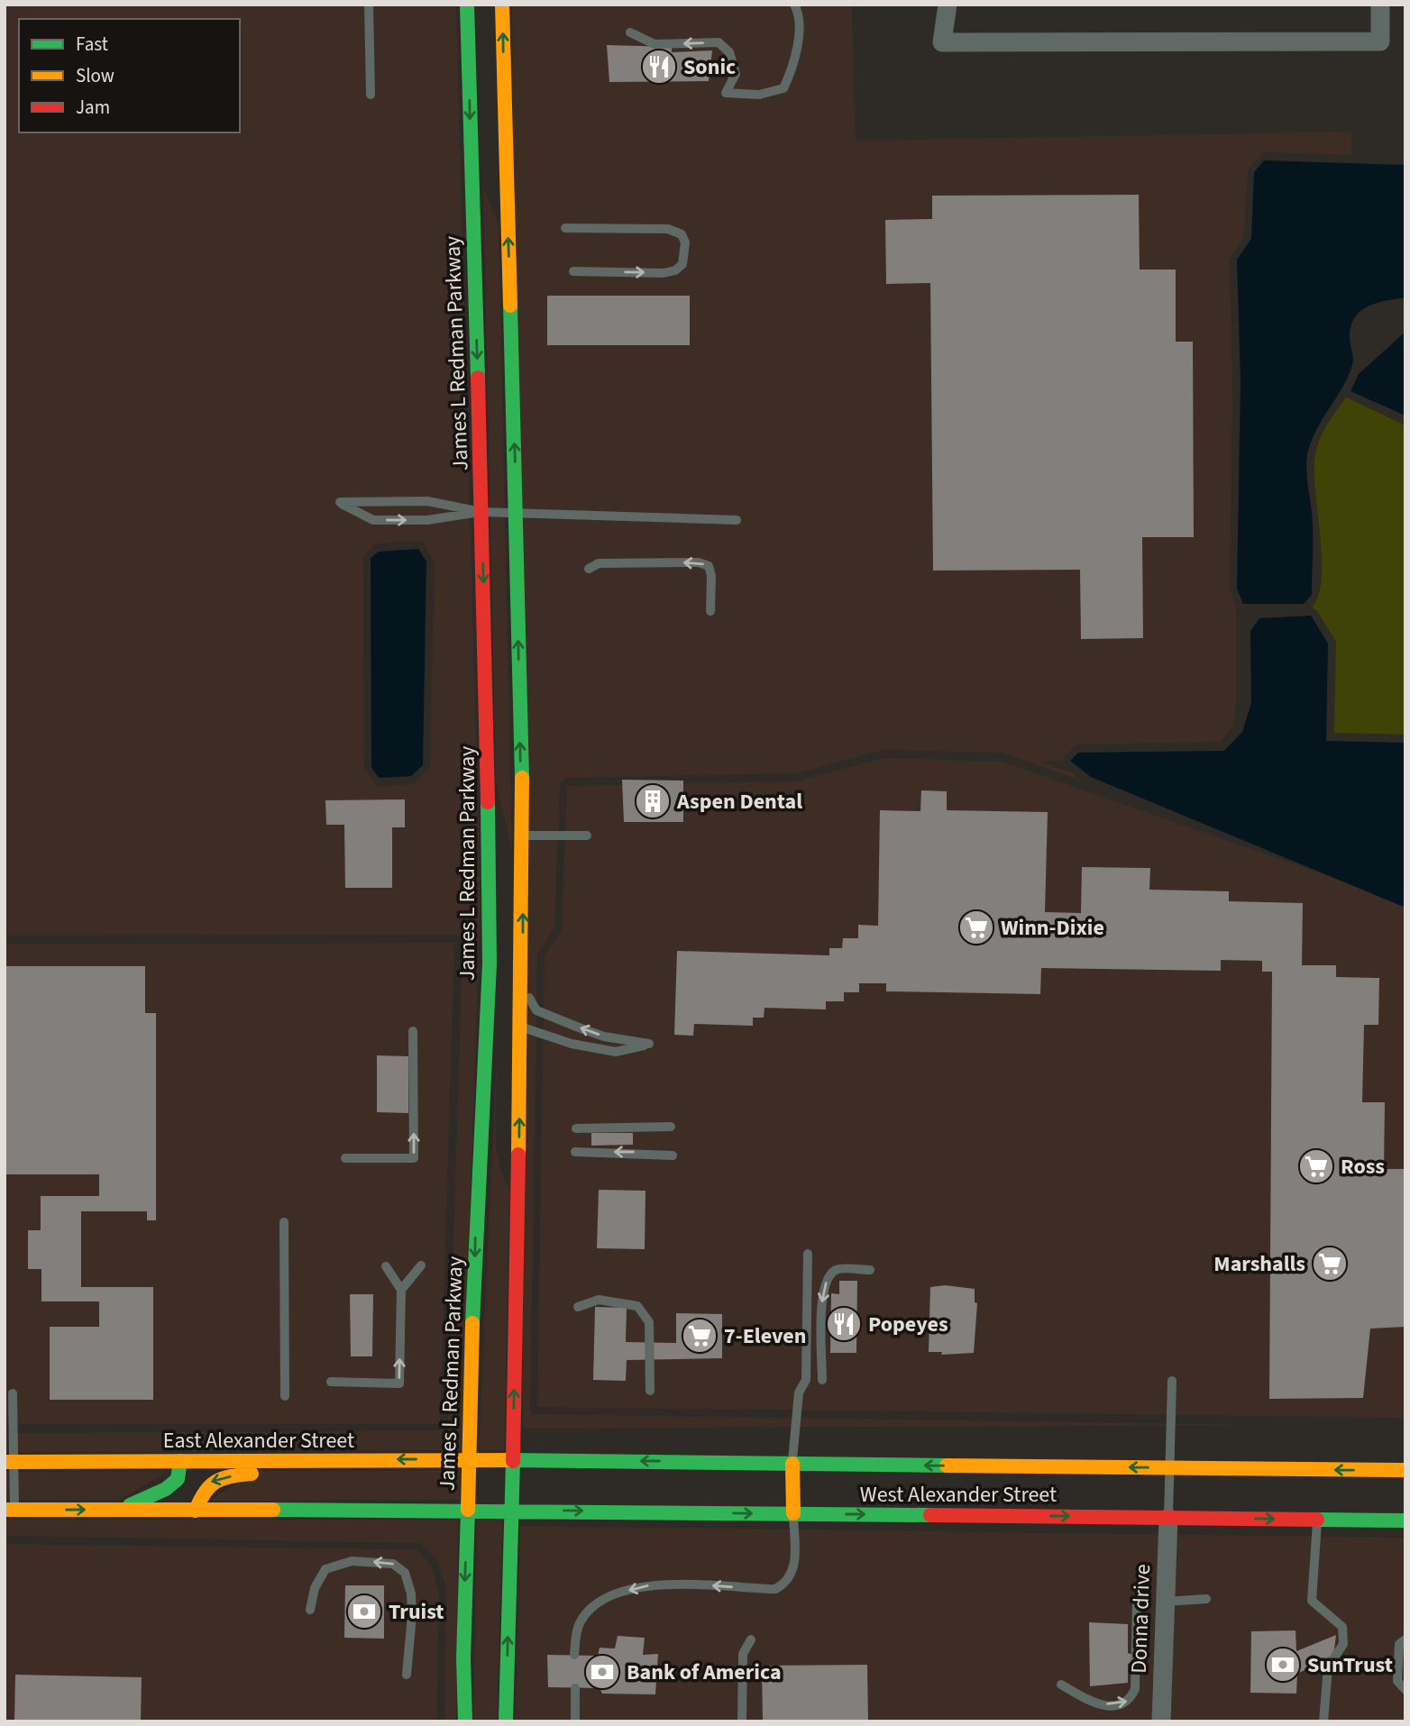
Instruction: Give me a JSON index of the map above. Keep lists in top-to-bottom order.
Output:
{
  "streets": {
    "main road": ["James L Redman Parkway", "East Alexander Street", "West Alexander Street"],
    "street": ["Donna drive"]
  },
  "crossings": [
    ["James L Redman Parkway", "East Alexander Street"],
    ["East Alexander Street", "West Alexander Street"],
    ["West Alexander Street", "Donna drive"]
  ],
  "places": {
    "restaurant": ["Sonic", "Popeyes"],
    "building": ["Aspen Dental"],
    "supermarket": [
      "Winn-Dixie",
      "Ross",
      "Marshalls",
      "7-Eleven"
    ],
    "bank": ["Truist", "SunTrust", "Bank of America"]
  },
  "legend": ["Fast", "Slow", "Jam"]
}
